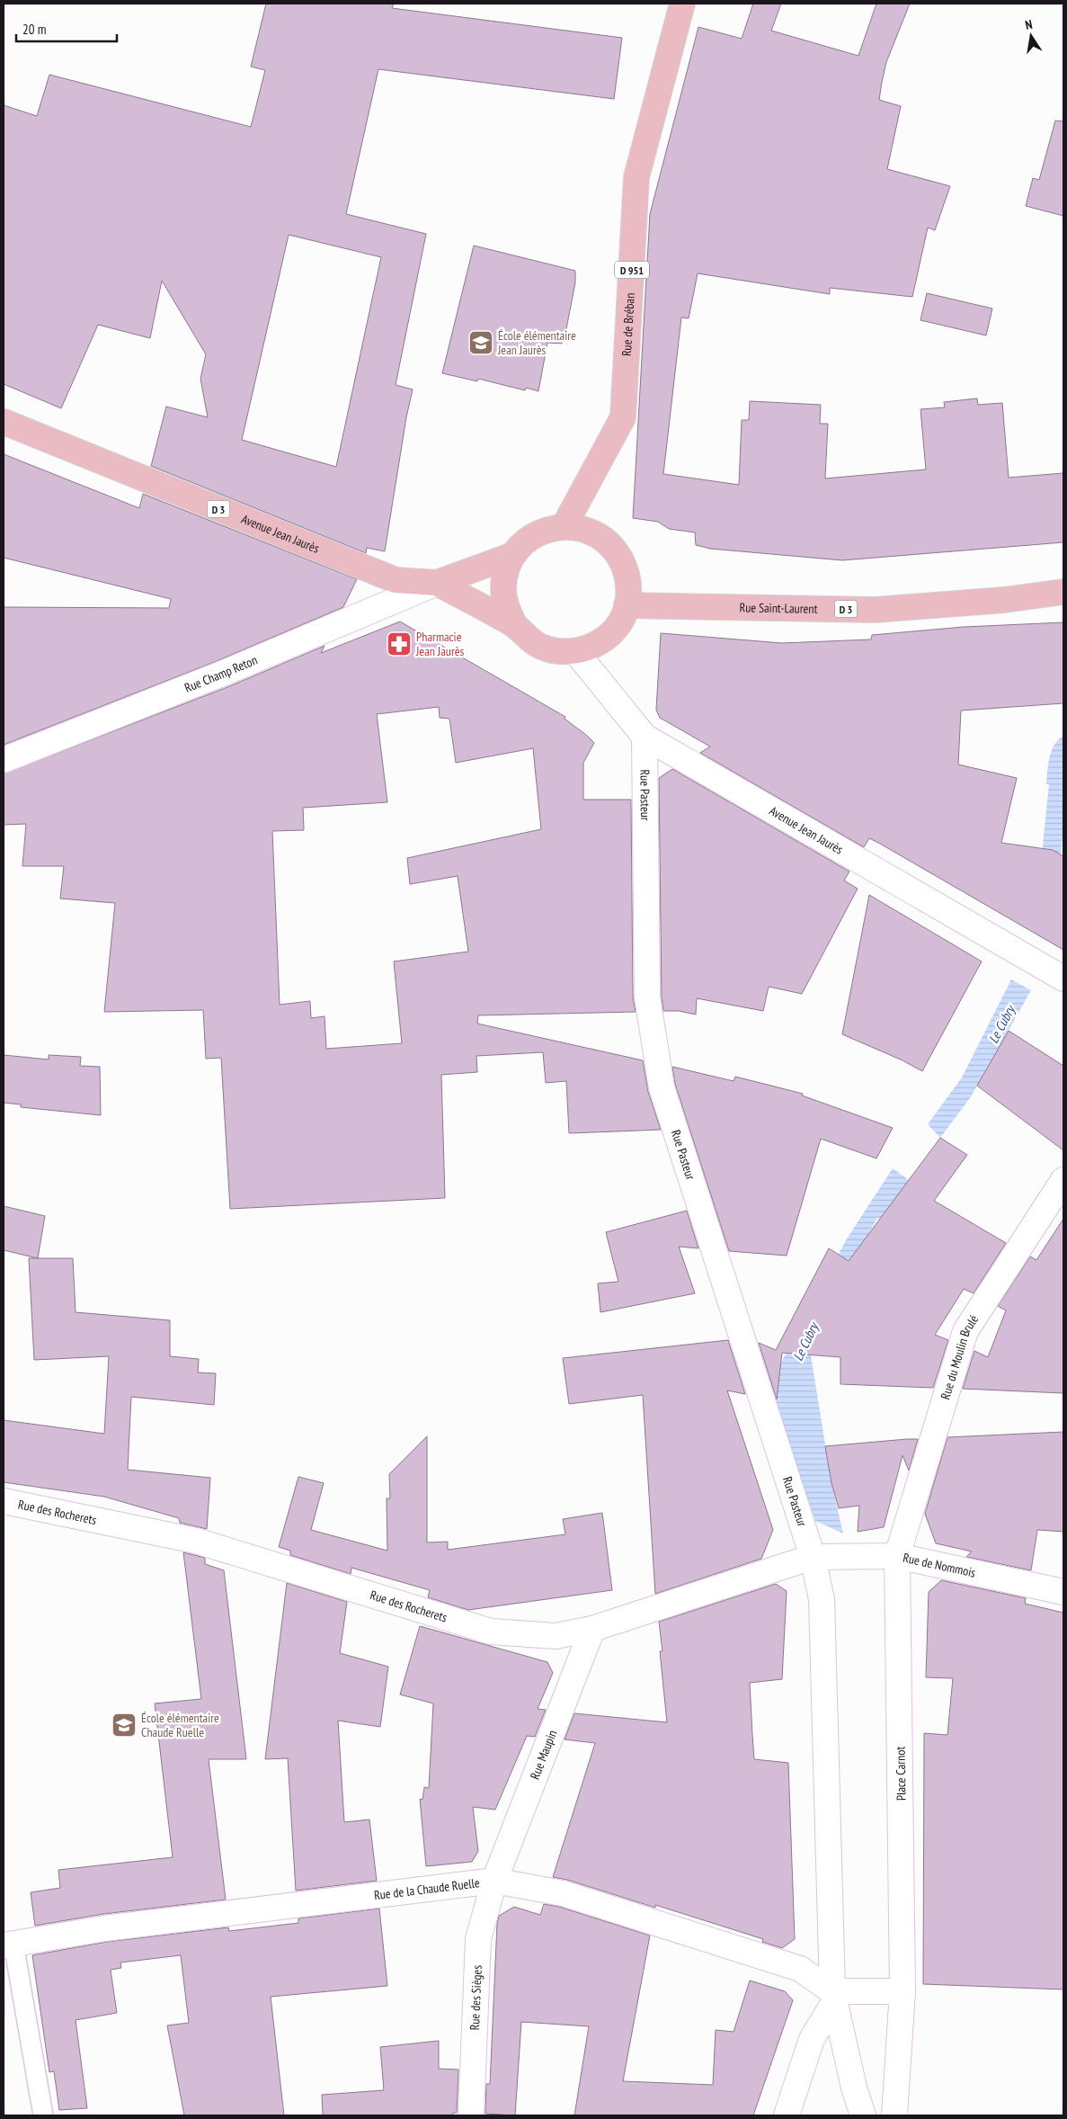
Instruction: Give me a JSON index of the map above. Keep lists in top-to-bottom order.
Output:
{
  "streets": {
    "main road": [
      "D 951",
      "Rue de Bréban",
      "D 3",
      "Avenue Jean Jaurès",
      "Rue Saint-Laurent",
      "Rue Champ Reton",
      "Rue Pasteur",
      "Rue du Moulin Brulé",
      "Rue des Rocherets",
      "Rue de Nommois",
      "Rue Maupin",
      "Place Carnot",
      "Rue de la Chaude Ruelle",
      "Rue des Sièges"
    ]
  },
  "crossings": [
    ["Rue de Bréban", "Avenue Jean Jaurès"],
    ["Rue de Bréban", "Rue Saint-Laurent"],
    ["Avenue Jean Jaurès", "Rue Saint-Laurent"],
    ["Avenue Jean Jaurès", "Rue Champ Reton"],
    ["Avenue Jean Jaurès", "Rue Pasteur"],
    ["Rue Pasteur", "Rue des Rocherets"],
    ["Rue Pasteur", "Rue de Nommois"],
    ["Rue du Moulin Brulé", "Rue de Nommois"],
    ["Rue du Moulin Brulé", "Place Carnot"],
    ["Rue des Rocherets", "Rue de Nommois"],
    ["Rue des Rocherets", "Rue Maupin"],
    ["Rue de Nommois", "Place Carnot"],
    ["Rue Maupin", "Rue de la Chaude Ruelle"],
    ["Rue Maupin", "Rue des Sièges"],
    ["Rue de la Chaude Ruelle", "Rue des Sièges"]
  ],
  "water": ["Le Cubry"],
  "places": {
    "school or university": ["École élémentaire Jean Jaurès", "École élémentaire Chaude Ruelle"],
    "pharmacy": ["Pharmacie Jean Jaurès"]
  },
  "scale_bar": "20 m",
  "north": "top"
}
